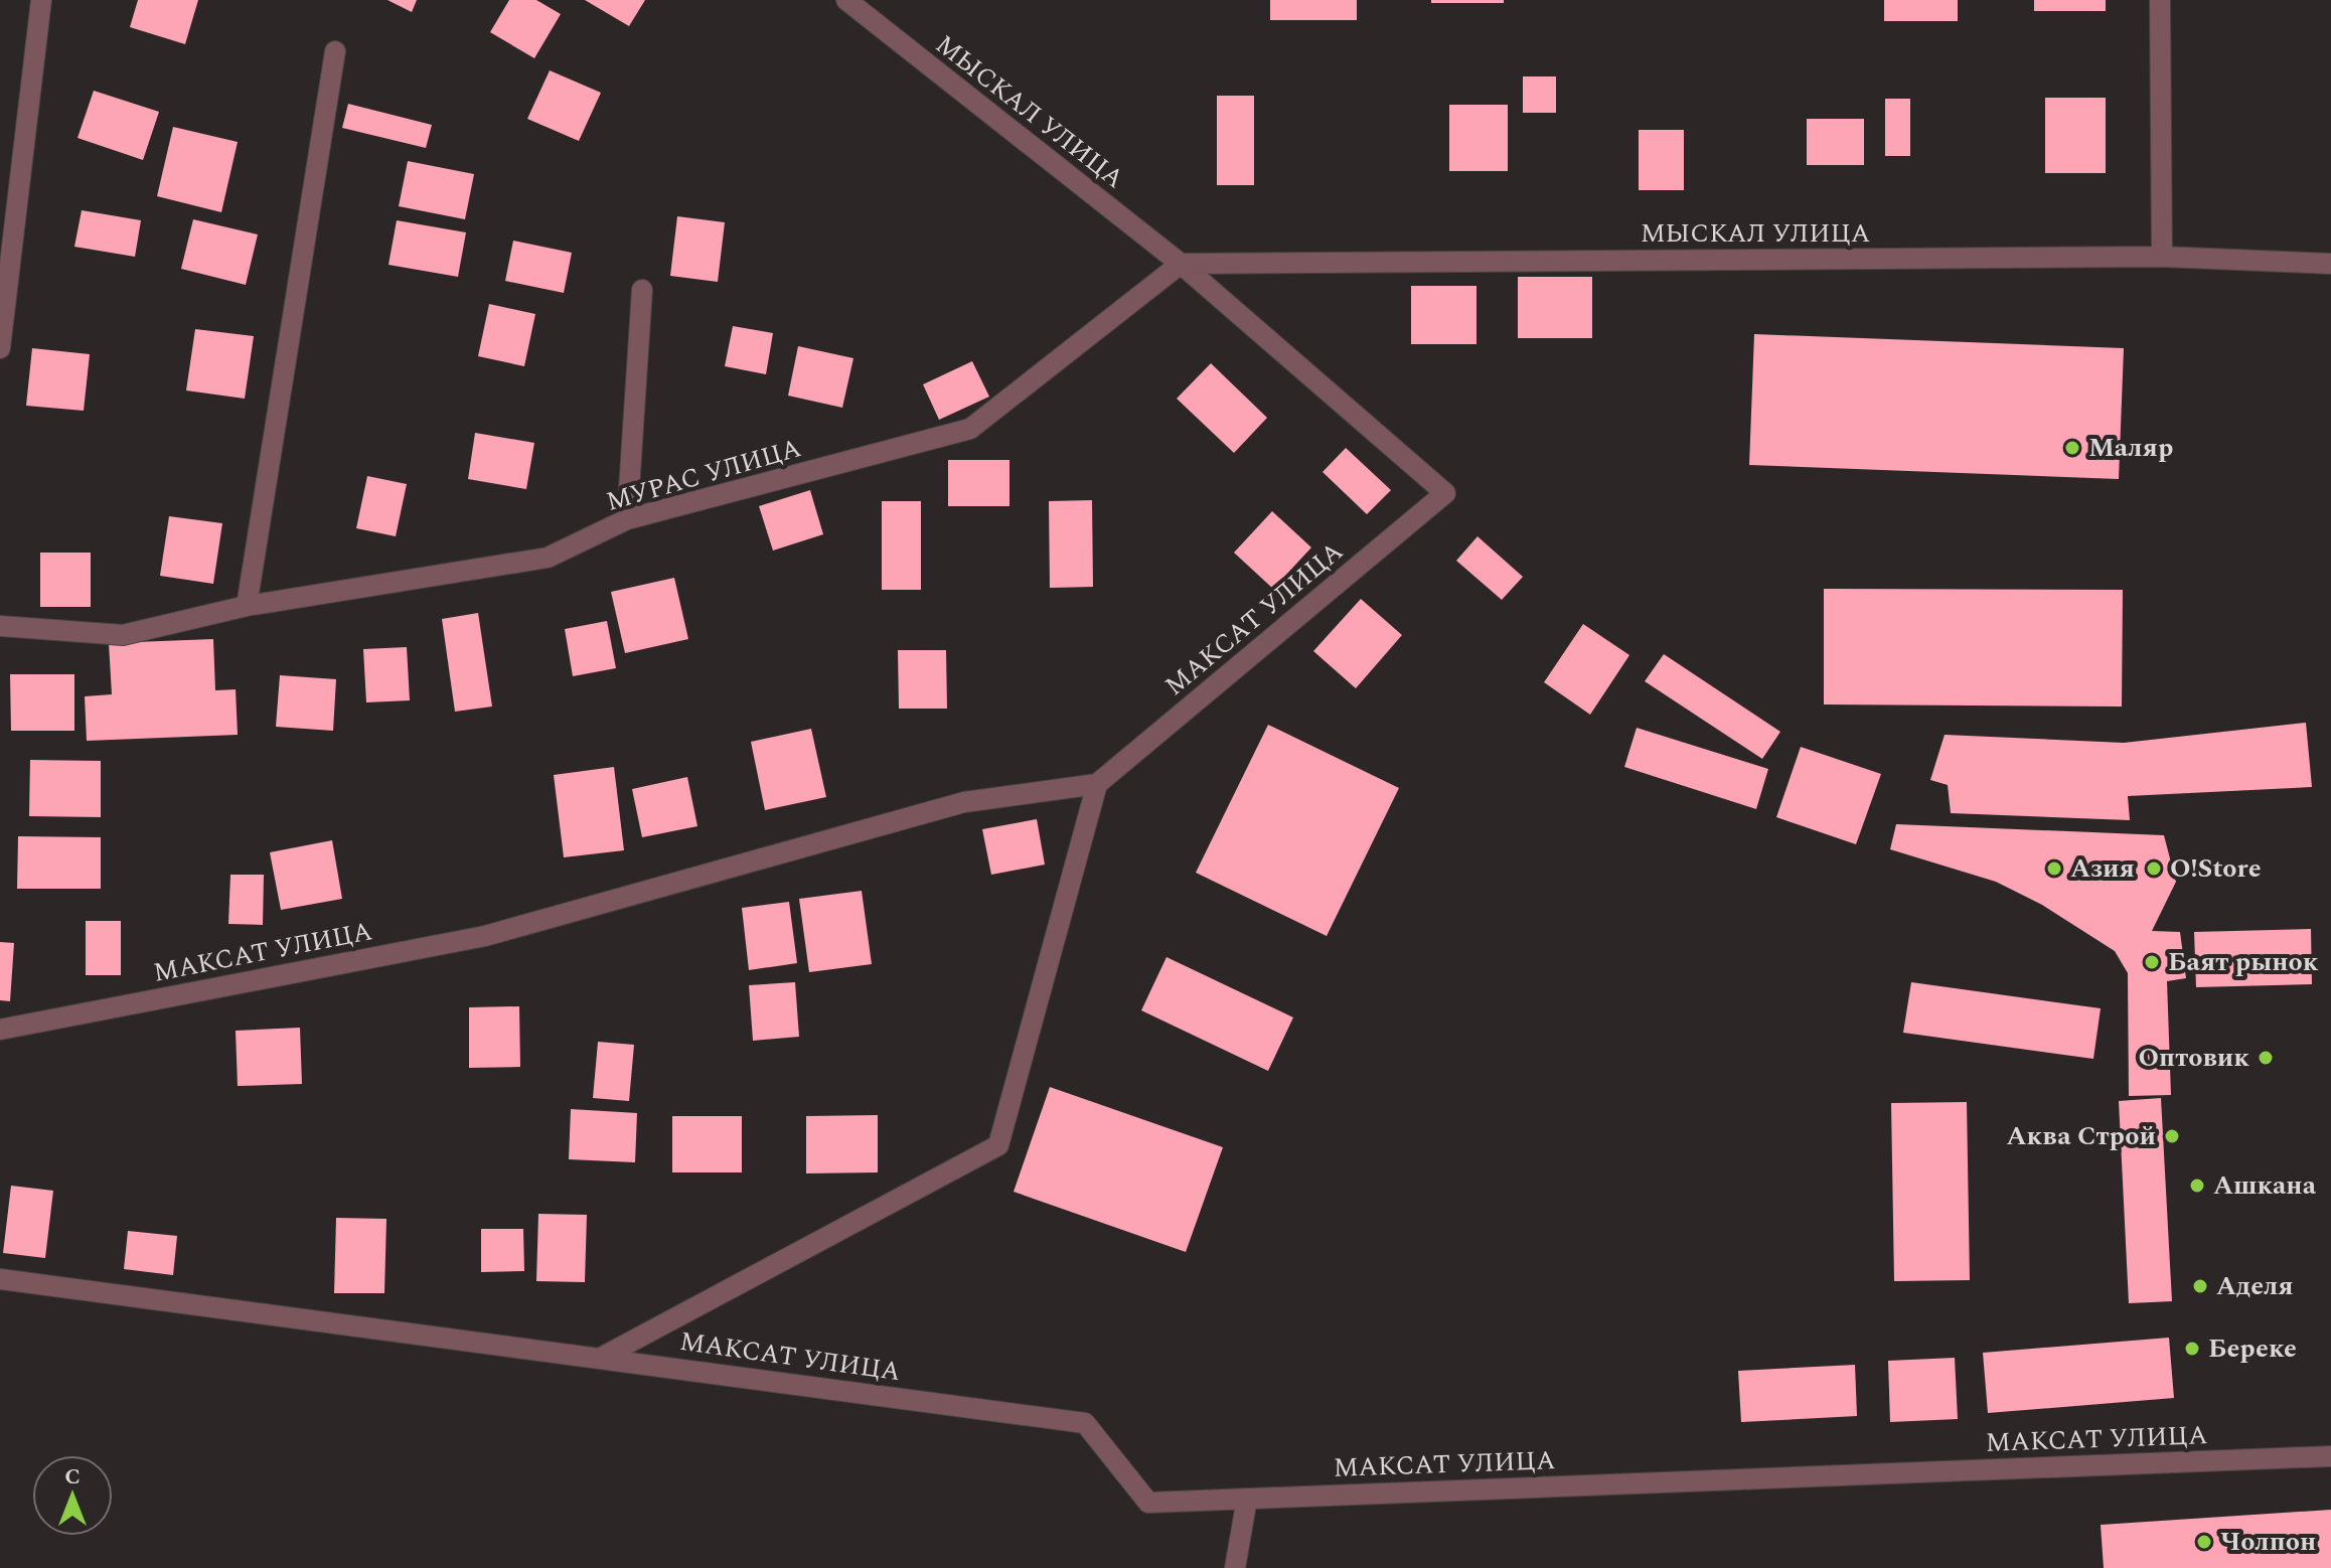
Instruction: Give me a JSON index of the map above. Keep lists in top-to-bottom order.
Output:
{
  "streets": {
    "street": ["МЫСКАЛ УЛИЦА", "МУРАС УЛИЦА", "МАКСАТ УЛИЦА"]
  },
  "crossings": [
    ["МЫСКАЛ УЛИЦА", "МУРАС УЛИЦА"],
    ["МЫСКАЛ УЛИЦА", "МАКСАТ УЛИЦА"]
  ],
  "places": [
    "Маляр",
    "Азия",
    "O!Store",
    "Баят рынок",
    "Оптовик",
    "Аква Строй",
    "Ашкана",
    "Аделя",
    "Береке",
    "Чолпон"
  ],
  "north": "top"
}
